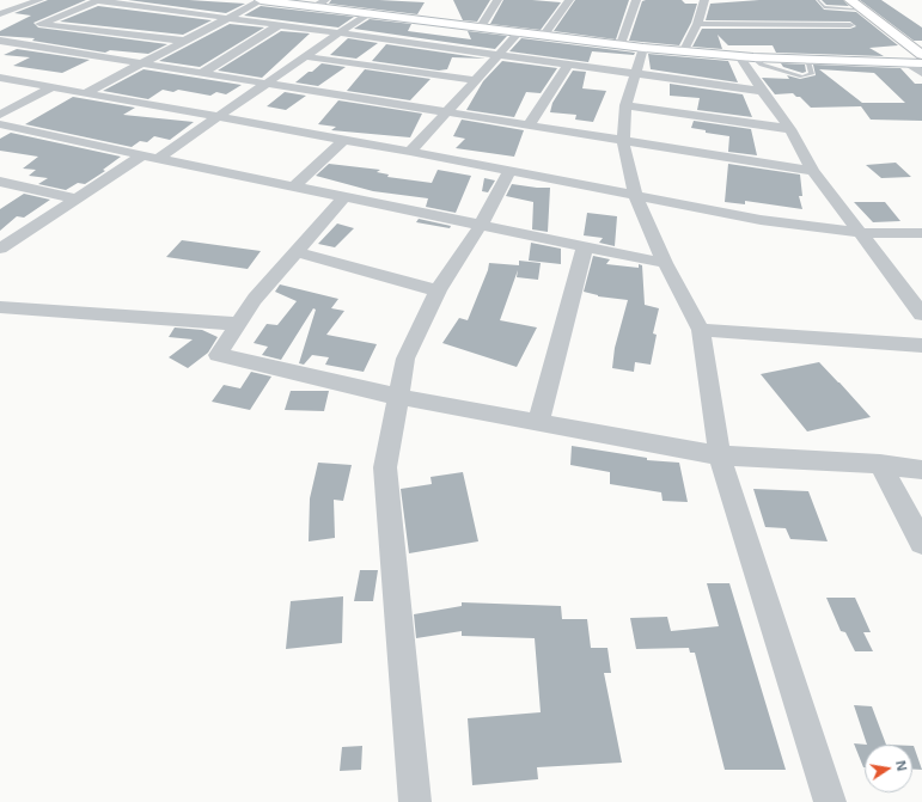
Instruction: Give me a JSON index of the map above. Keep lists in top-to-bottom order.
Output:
{
  "north": "right"
}
